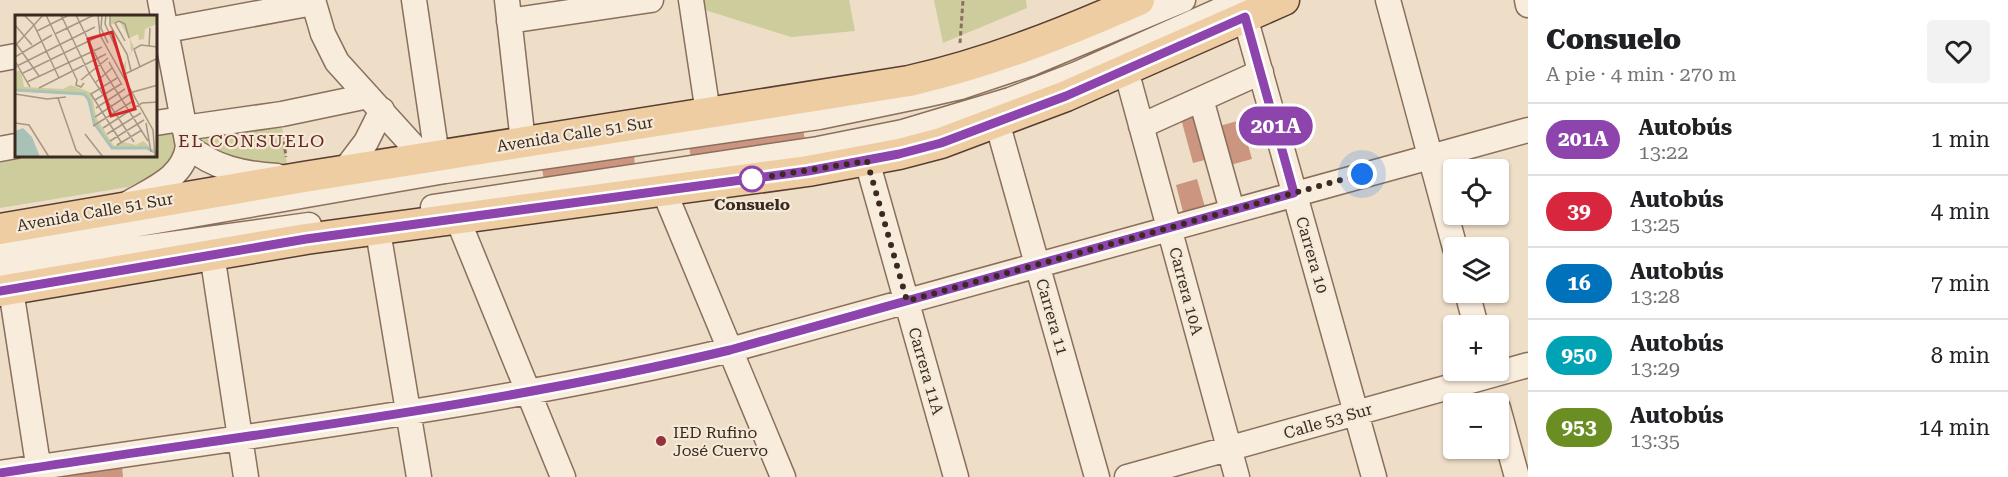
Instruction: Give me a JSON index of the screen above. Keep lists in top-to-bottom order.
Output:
{
  "streets": {
    "main road": ["Avenida Calle 51 Sur"],
    "street": [
      "Carrera 10",
      "Carrera 10A",
      "Carrera 11",
      "Carrera 11A",
      "Calle 53 Sur"
    ]
  },
  "crossings": [
    ["Carrera 10", "Calle 53 Sur"],
    ["Carrera 10A", "Calle 53 Sur"]
  ],
  "districts": ["EL CONSUELO"],
  "places": ["Consuelo", "IED Rufino José Cuervo"],
  "lines": ["bus line 201A"],
  "page": {
    "on_map": "201A",
    "heading": ["Consuelo", "A pie · 4 min · 270 m"],
    "list": [
      {
        "mark": "201A",
        "name": "Autobús",
        "note": "13:22",
        "value": "1 min"
      },
      {
        "mark": "39",
        "name": "Autobús",
        "note": "13:25",
        "value": "4 min"
      },
      {
        "mark": "16",
        "name": "Autobús",
        "note": "13:28",
        "value": "7 min"
      },
      {
        "mark": "950",
        "name": "Autobús",
        "note": "13:29",
        "value": "8 min"
      },
      {
        "mark": "953",
        "name": "Autobús",
        "note": "13:35",
        "value": "14 min"
      }
    ],
    "map_buttons": ["+", "−"]
  }
}
